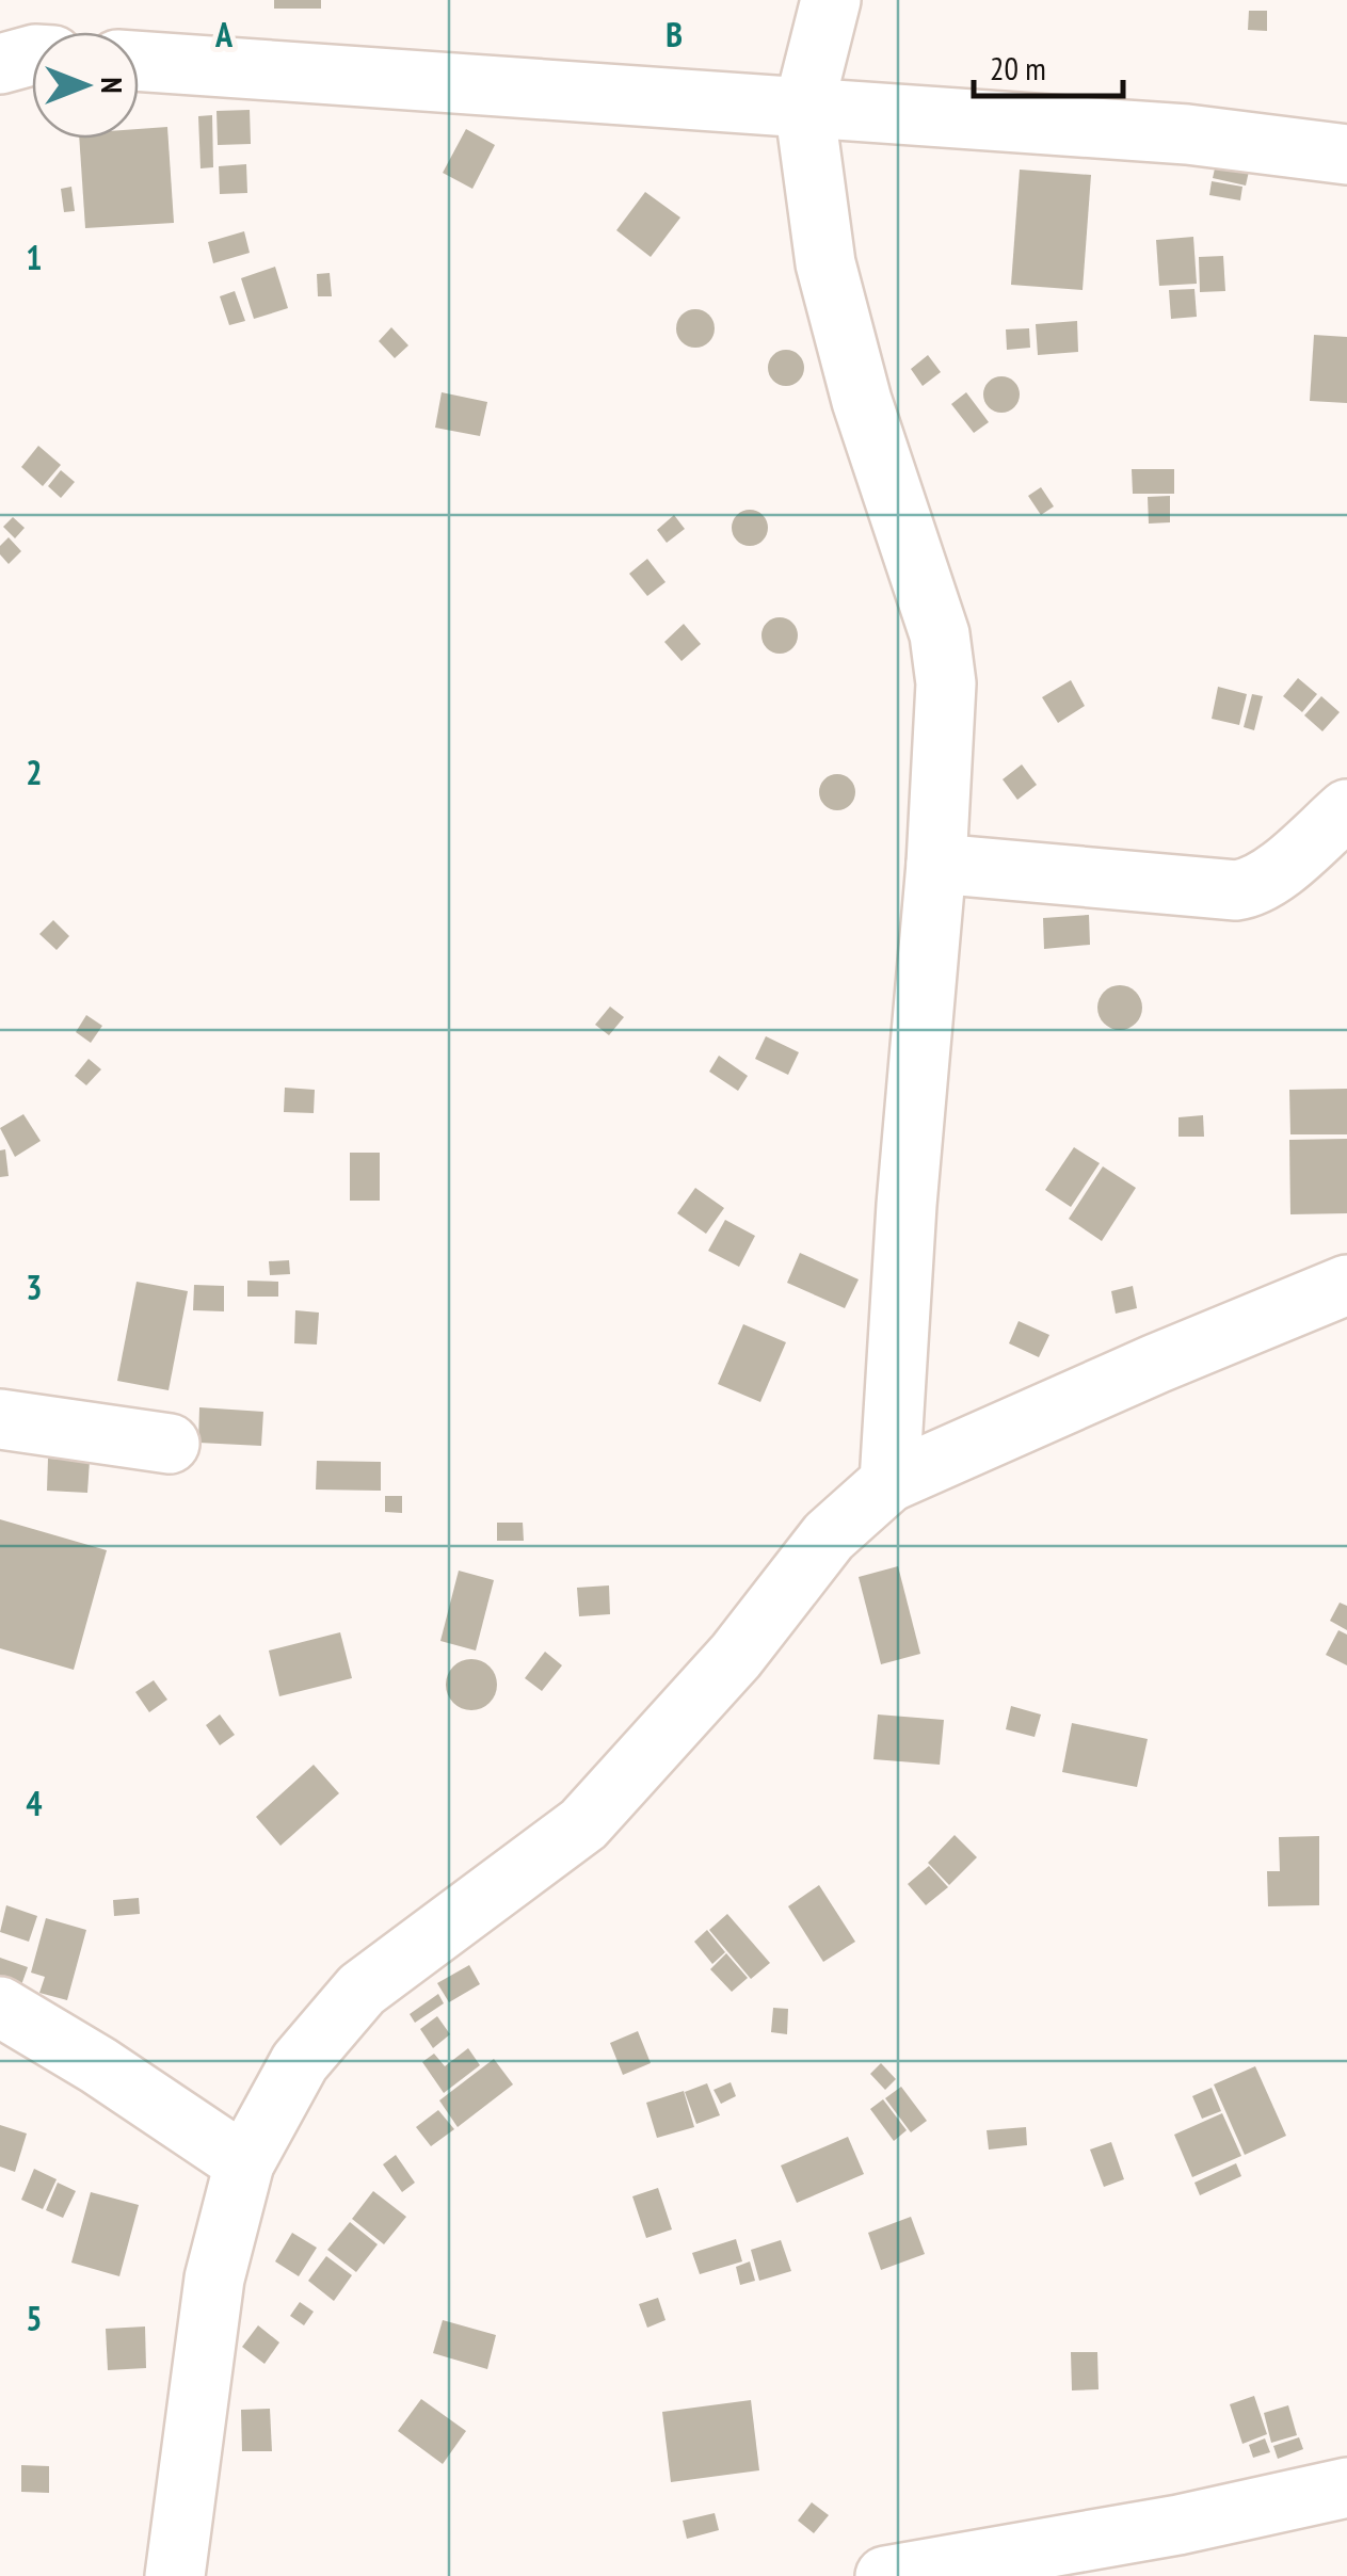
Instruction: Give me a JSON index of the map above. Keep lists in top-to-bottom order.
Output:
{
  "scale_bar": "20 m",
  "north": "right",
  "grid": {
    "columns": ["A", "B"],
    "rows": [
      "1",
      "2",
      "3",
      "4",
      "5"
    ]
  }
}
